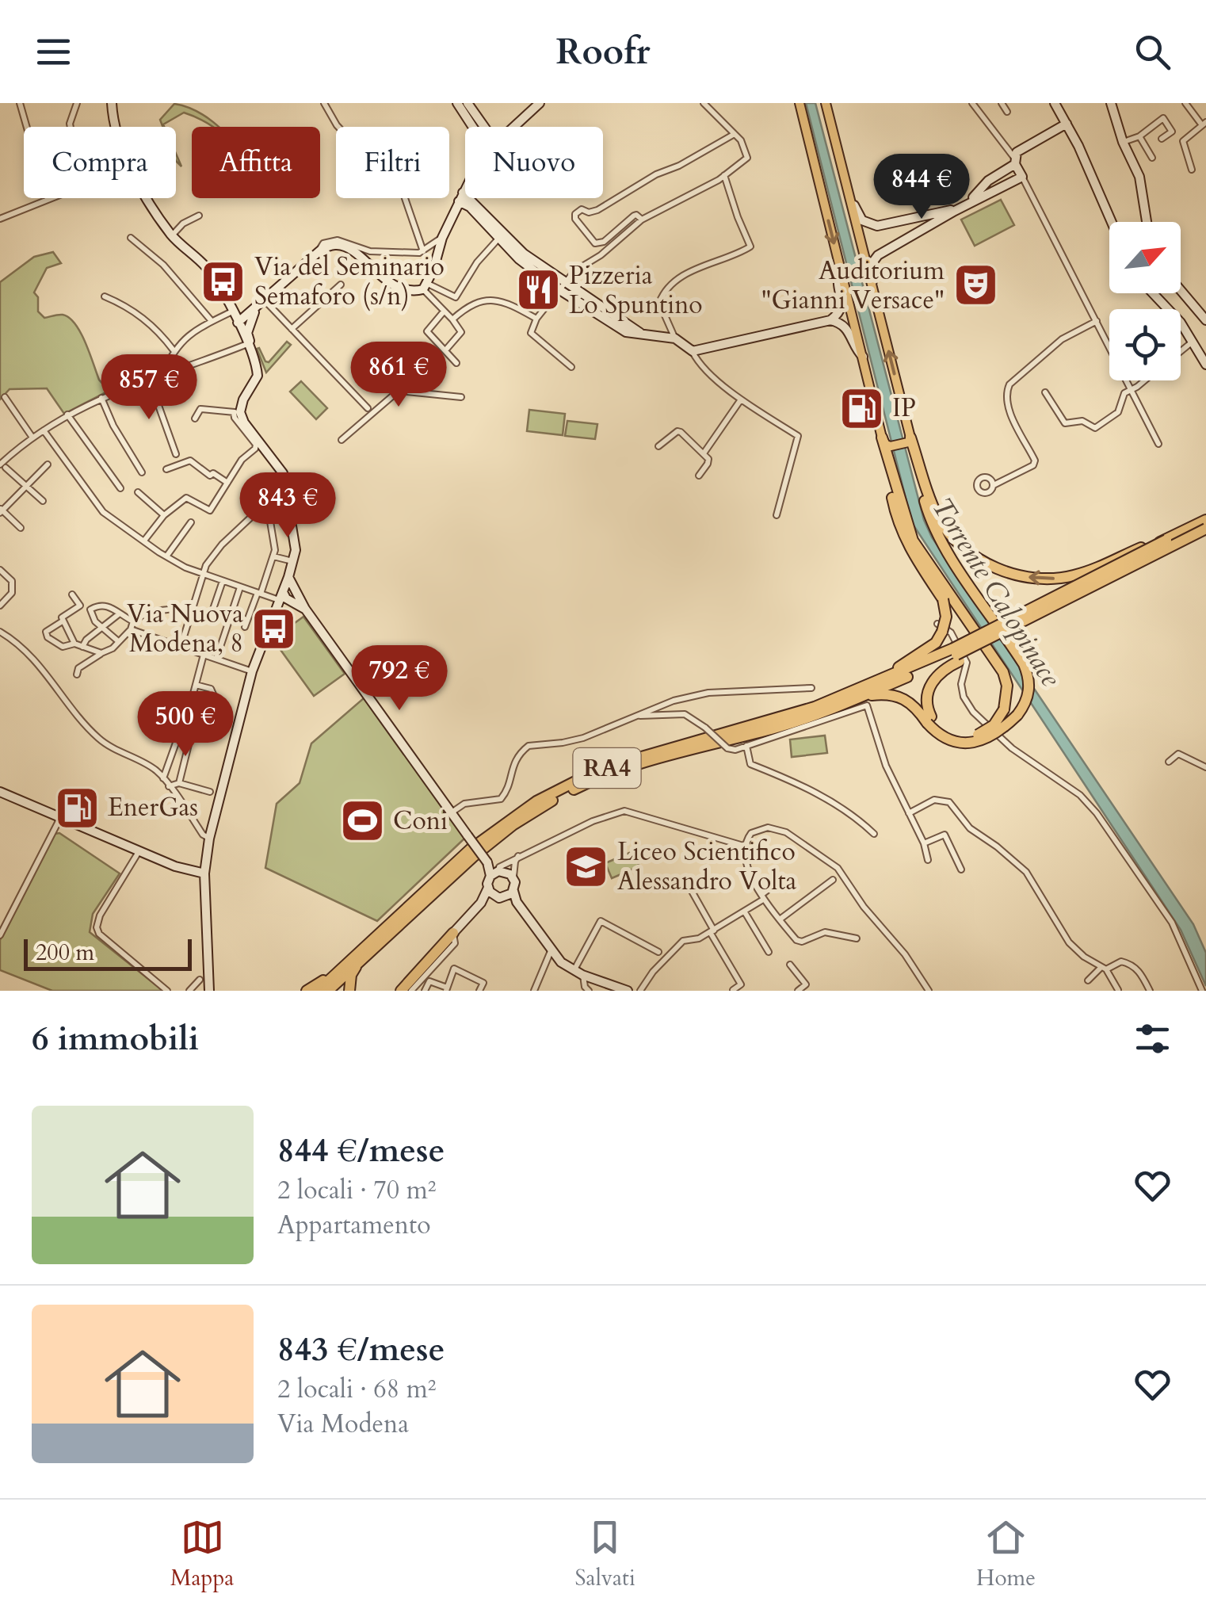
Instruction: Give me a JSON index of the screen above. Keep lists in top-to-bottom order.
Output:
{
  "streets": {
    "highway": ["RA4"]
  },
  "water": ["Torrente Calopinace"],
  "places": {
    "bus stop": ["Via del Seminario Semaforo (s/n)", "Via Nuova Modena, 8"],
    "theatre": ["Auditorium \"Gianni Versace\""],
    "restaurant": ["Pizzeria Lo Spuntino"],
    "fuel station": ["IP", "EnerGas"],
    "sports": ["Coni"],
    "school or university": ["Liceo Scientifico Alessandro Volta"]
  },
  "scale_bar": "200 m",
  "north": "top right",
  "page": {
    "header": "Roofr",
    "chip": [
      "Compra",
      "Affitta",
      "Filtri",
      "Nuovo"
    ],
    "price": [
      "844 €",
      "861 €",
      "857 €",
      "843 €",
      "792 €",
      "500 €"
    ],
    "scale": "200 m",
    "heading": "6 immobili",
    "list": [
      {
        "name": "844 €/mese",
        "note": "2 locali · 70 m² · Appartamento"
      },
      {
        "name": "843 €/mese",
        "note": "2 locali · 68 m² · Via Modena"
      }
    ],
    "tabs": ["Mappa", "Salvati", "Home"]
  }
}
